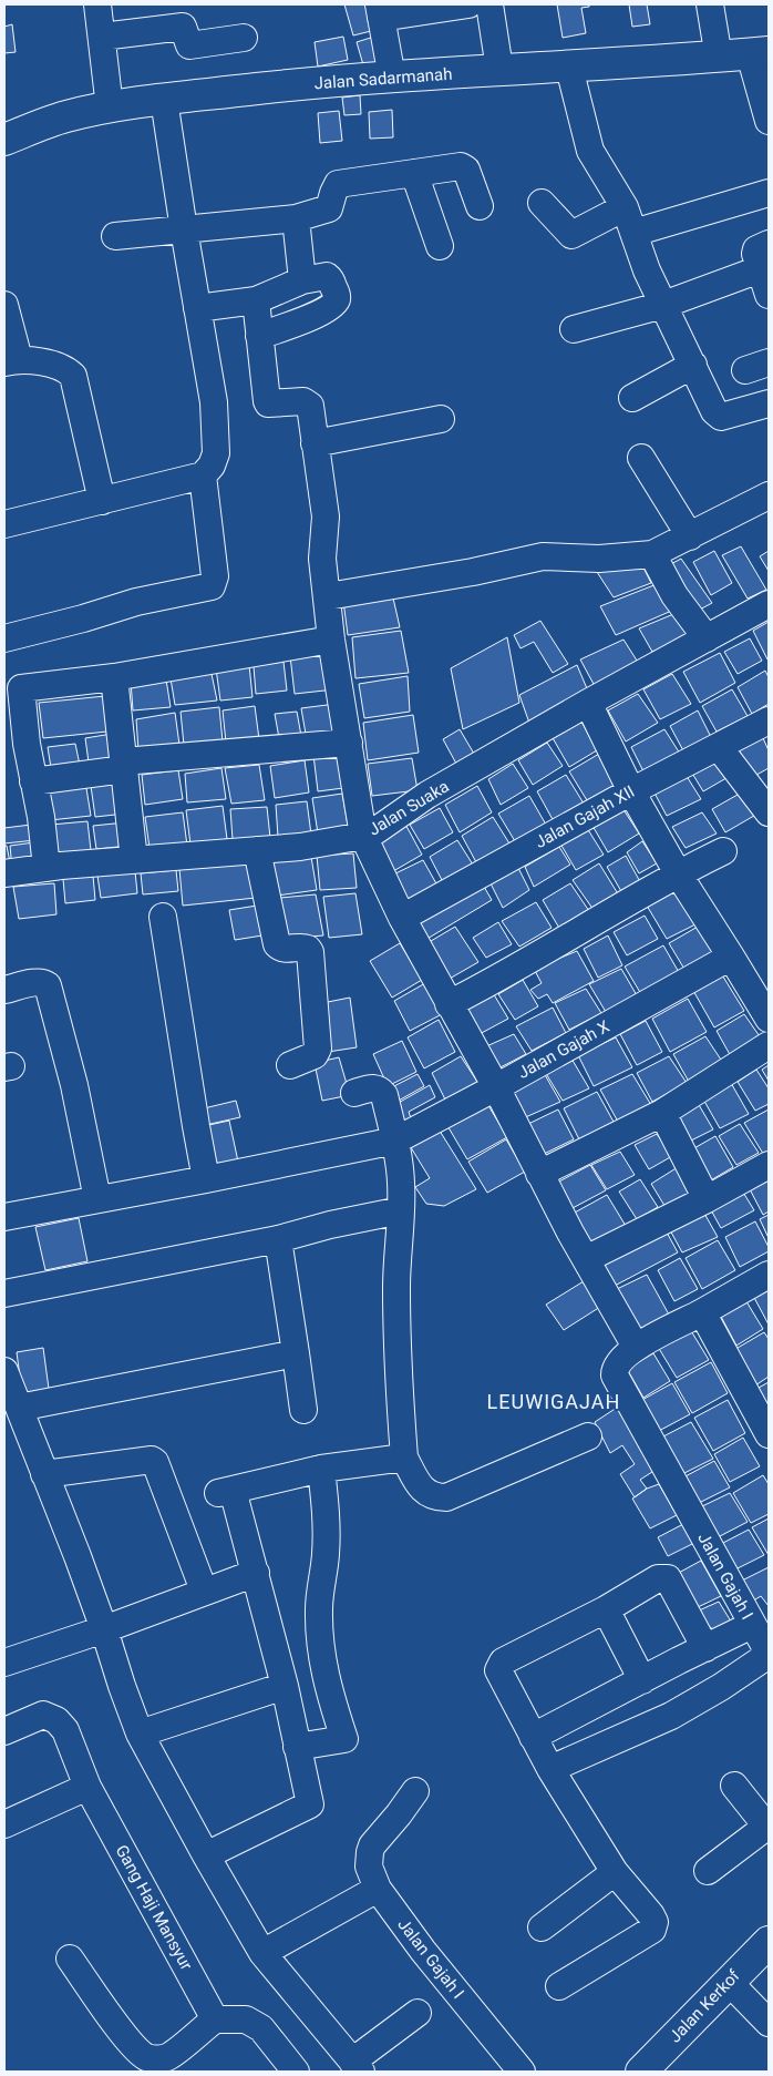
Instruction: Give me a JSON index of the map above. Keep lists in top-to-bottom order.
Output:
{
  "streets": {
    "main road": ["Jalan Sadarmanah", "Jalan Kerkof"],
    "street": [
      "Jalan Suaka",
      "Jalan Gajah XII",
      "Jalan Gajah X",
      "Jalan Gajah I",
      "Gang Haji Mansyur"
    ]
  },
  "districts": ["LEUWIGAJAH"]
}
